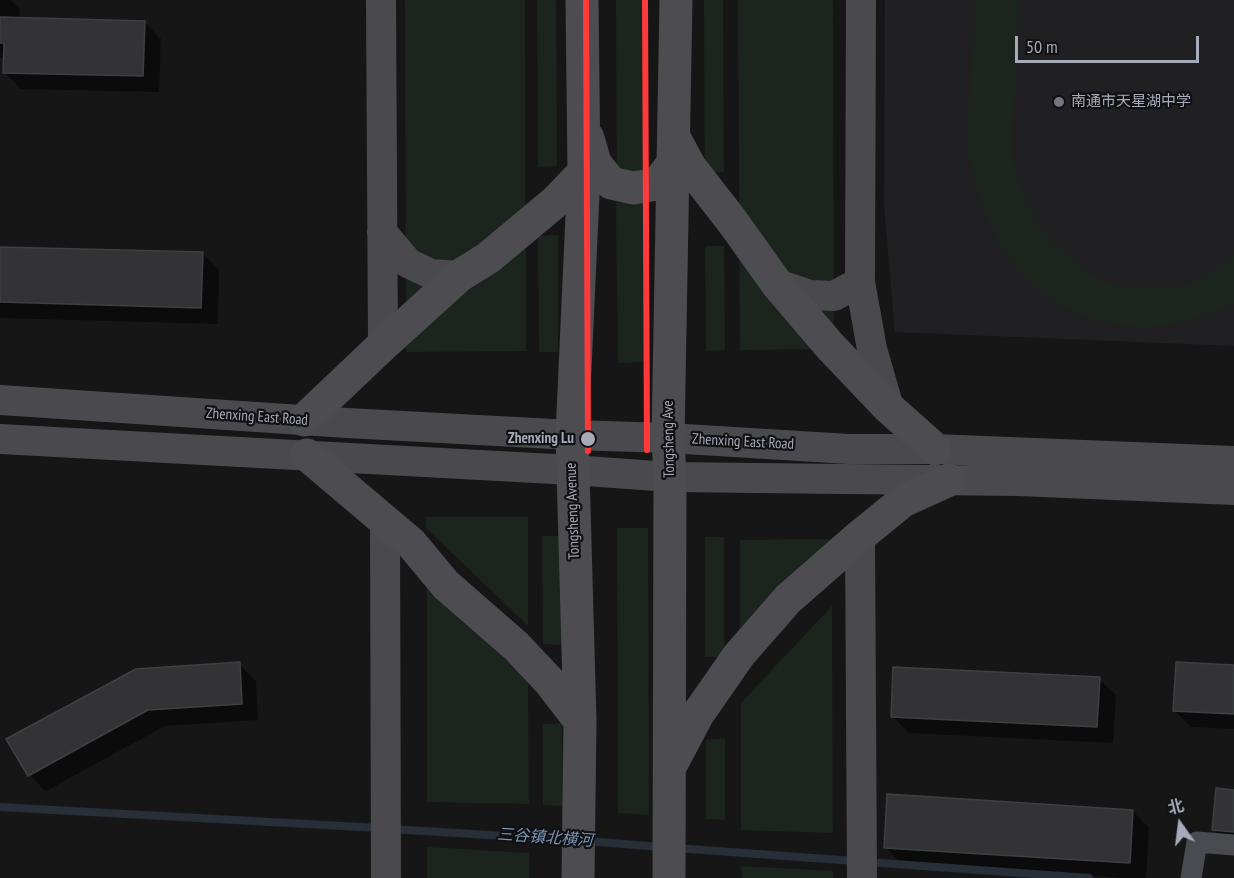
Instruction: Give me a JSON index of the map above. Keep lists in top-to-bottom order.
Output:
{
  "streets": {
    "main road": ["Zhenxing East Road", "Tongsheng Ave", "Tongsheng Avenue"]
  },
  "crossings": [
    ["Zhenxing East Road", "Tongsheng Ave"],
    ["Zhenxing East Road", "Tongsheng Avenue"]
  ],
  "water": ["三谷镇北横河"],
  "places": ["南通市天星湖中学", "Zhenxing Lu"],
  "scale_bar": "50 m",
  "north": "top"
}
